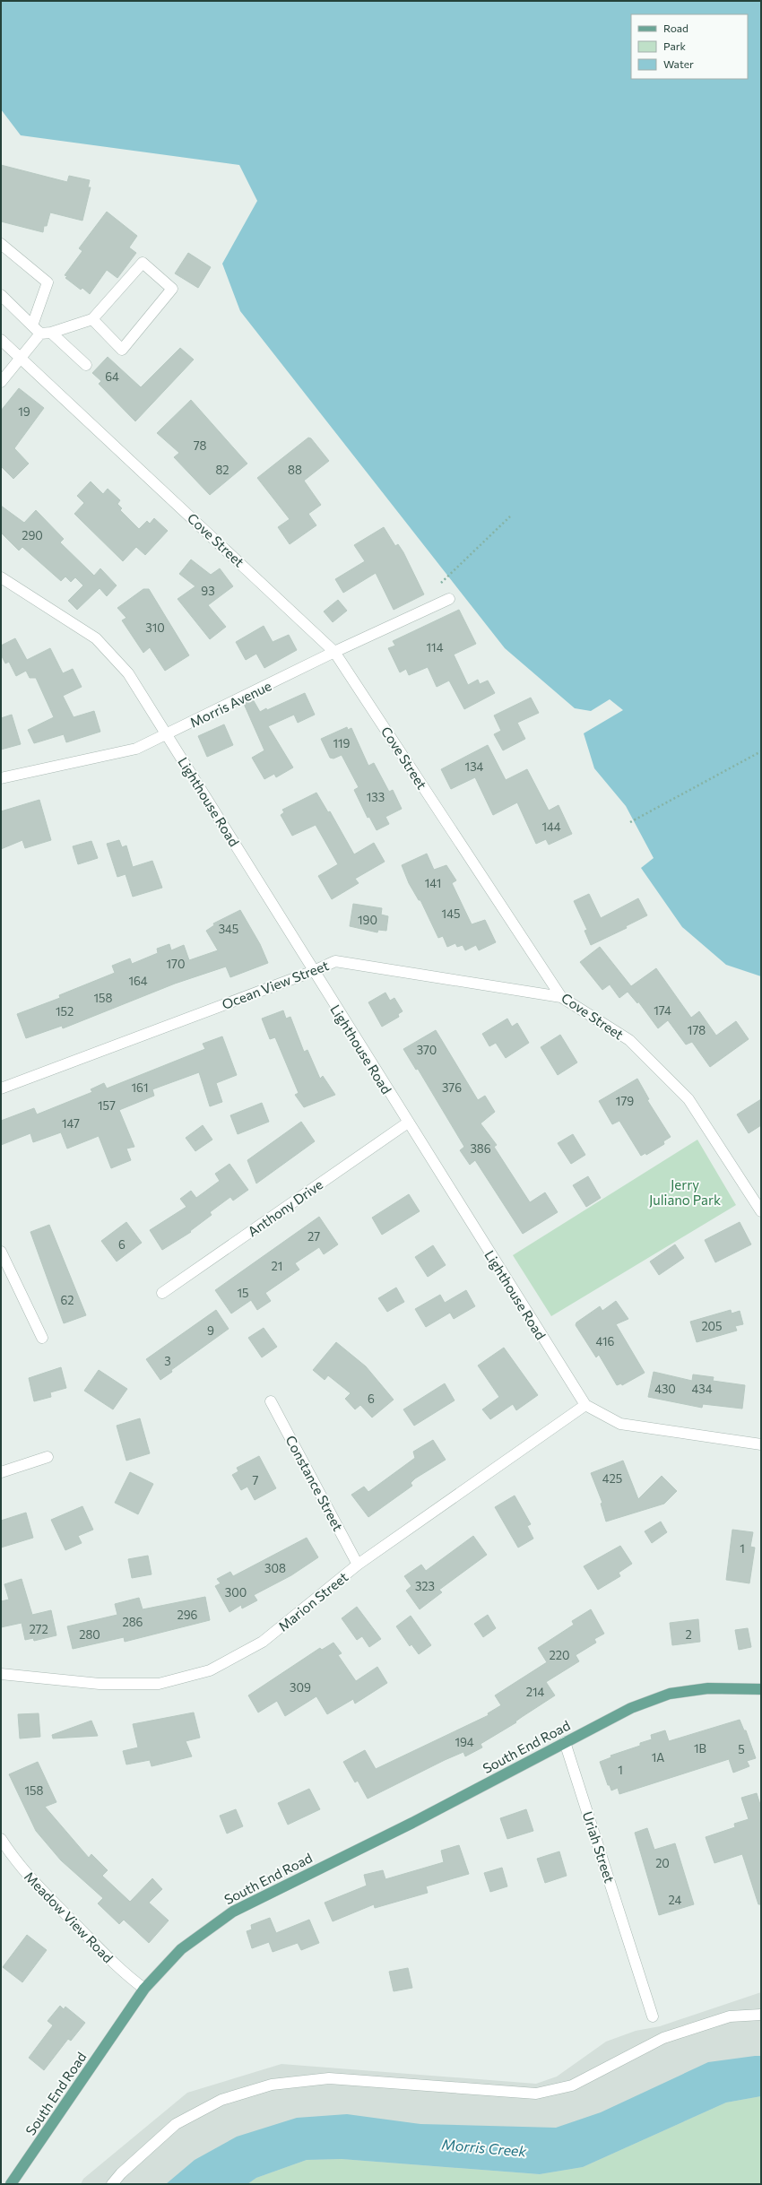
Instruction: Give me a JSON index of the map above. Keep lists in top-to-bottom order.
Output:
{
  "streets": {
    "main road": ["South End Road"],
    "street": [
      "Cove Street",
      "Morris Avenue",
      "Lighthouse Road",
      "Ocean View Street",
      "Anthony Drive",
      "Constance Street",
      "Marion Street",
      "Uriah Street",
      "Meadow View Road"
    ]
  },
  "crossings": [
    ["Cove Street", "Morris Avenue"],
    ["Cove Street", "Ocean View Street"],
    ["Morris Avenue", "Lighthouse Road"],
    ["Lighthouse Road", "Ocean View Street"],
    ["Lighthouse Road", "Anthony Drive"],
    ["Lighthouse Road", "Marion Street"],
    ["Constance Street", "Marion Street"],
    ["South End Road", "Uriah Street"],
    ["South End Road", "Meadow View Road"]
  ],
  "water": ["Morris Creek"],
  "parks": ["Jerry Juliano Park"],
  "house_numbers": [
    "64",
    "19",
    "78",
    "82",
    "88",
    "290",
    "93",
    "310",
    "114",
    "119",
    "134",
    "133",
    "144",
    "141",
    "145",
    "190",
    "345",
    "170",
    "164",
    "158",
    "174",
    "152",
    "178",
    "370",
    "161",
    "376",
    "179",
    "157",
    "147",
    "386",
    "27",
    "6",
    "21",
    "15",
    "62",
    "205",
    "9",
    "416",
    "3",
    "430",
    "434",
    "6",
    "425",
    "7",
    "1",
    "308",
    "323",
    "300",
    "296",
    "286",
    "272",
    "280",
    "2",
    "220",
    "309",
    "214",
    "194",
    "1B",
    "5",
    "1A",
    "1",
    "158",
    "20",
    "24"
  ],
  "legend": ["Road", "Park", "Water"]
}
